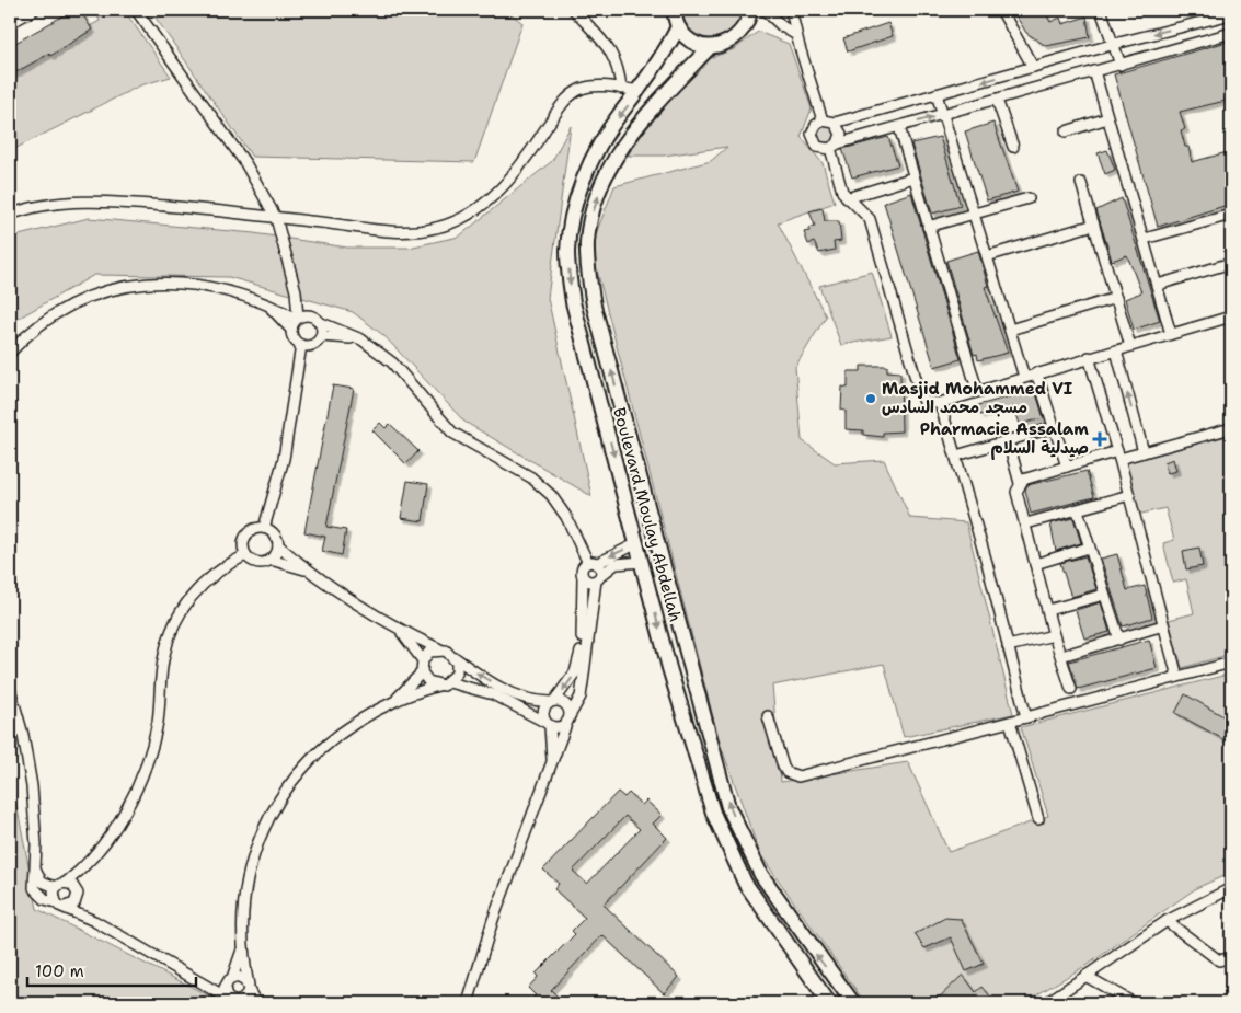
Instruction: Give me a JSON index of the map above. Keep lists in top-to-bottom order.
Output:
{
  "streets": {
    "main road": ["Boulevard Moulay Abdellah"]
  },
  "places": {
    "other": ["Masjid Mohammed VI مسجد محمد السادس"],
    "health": ["Pharmacie Assalam صيدلية السلام"]
  },
  "scale_bar": "100 m"
}
